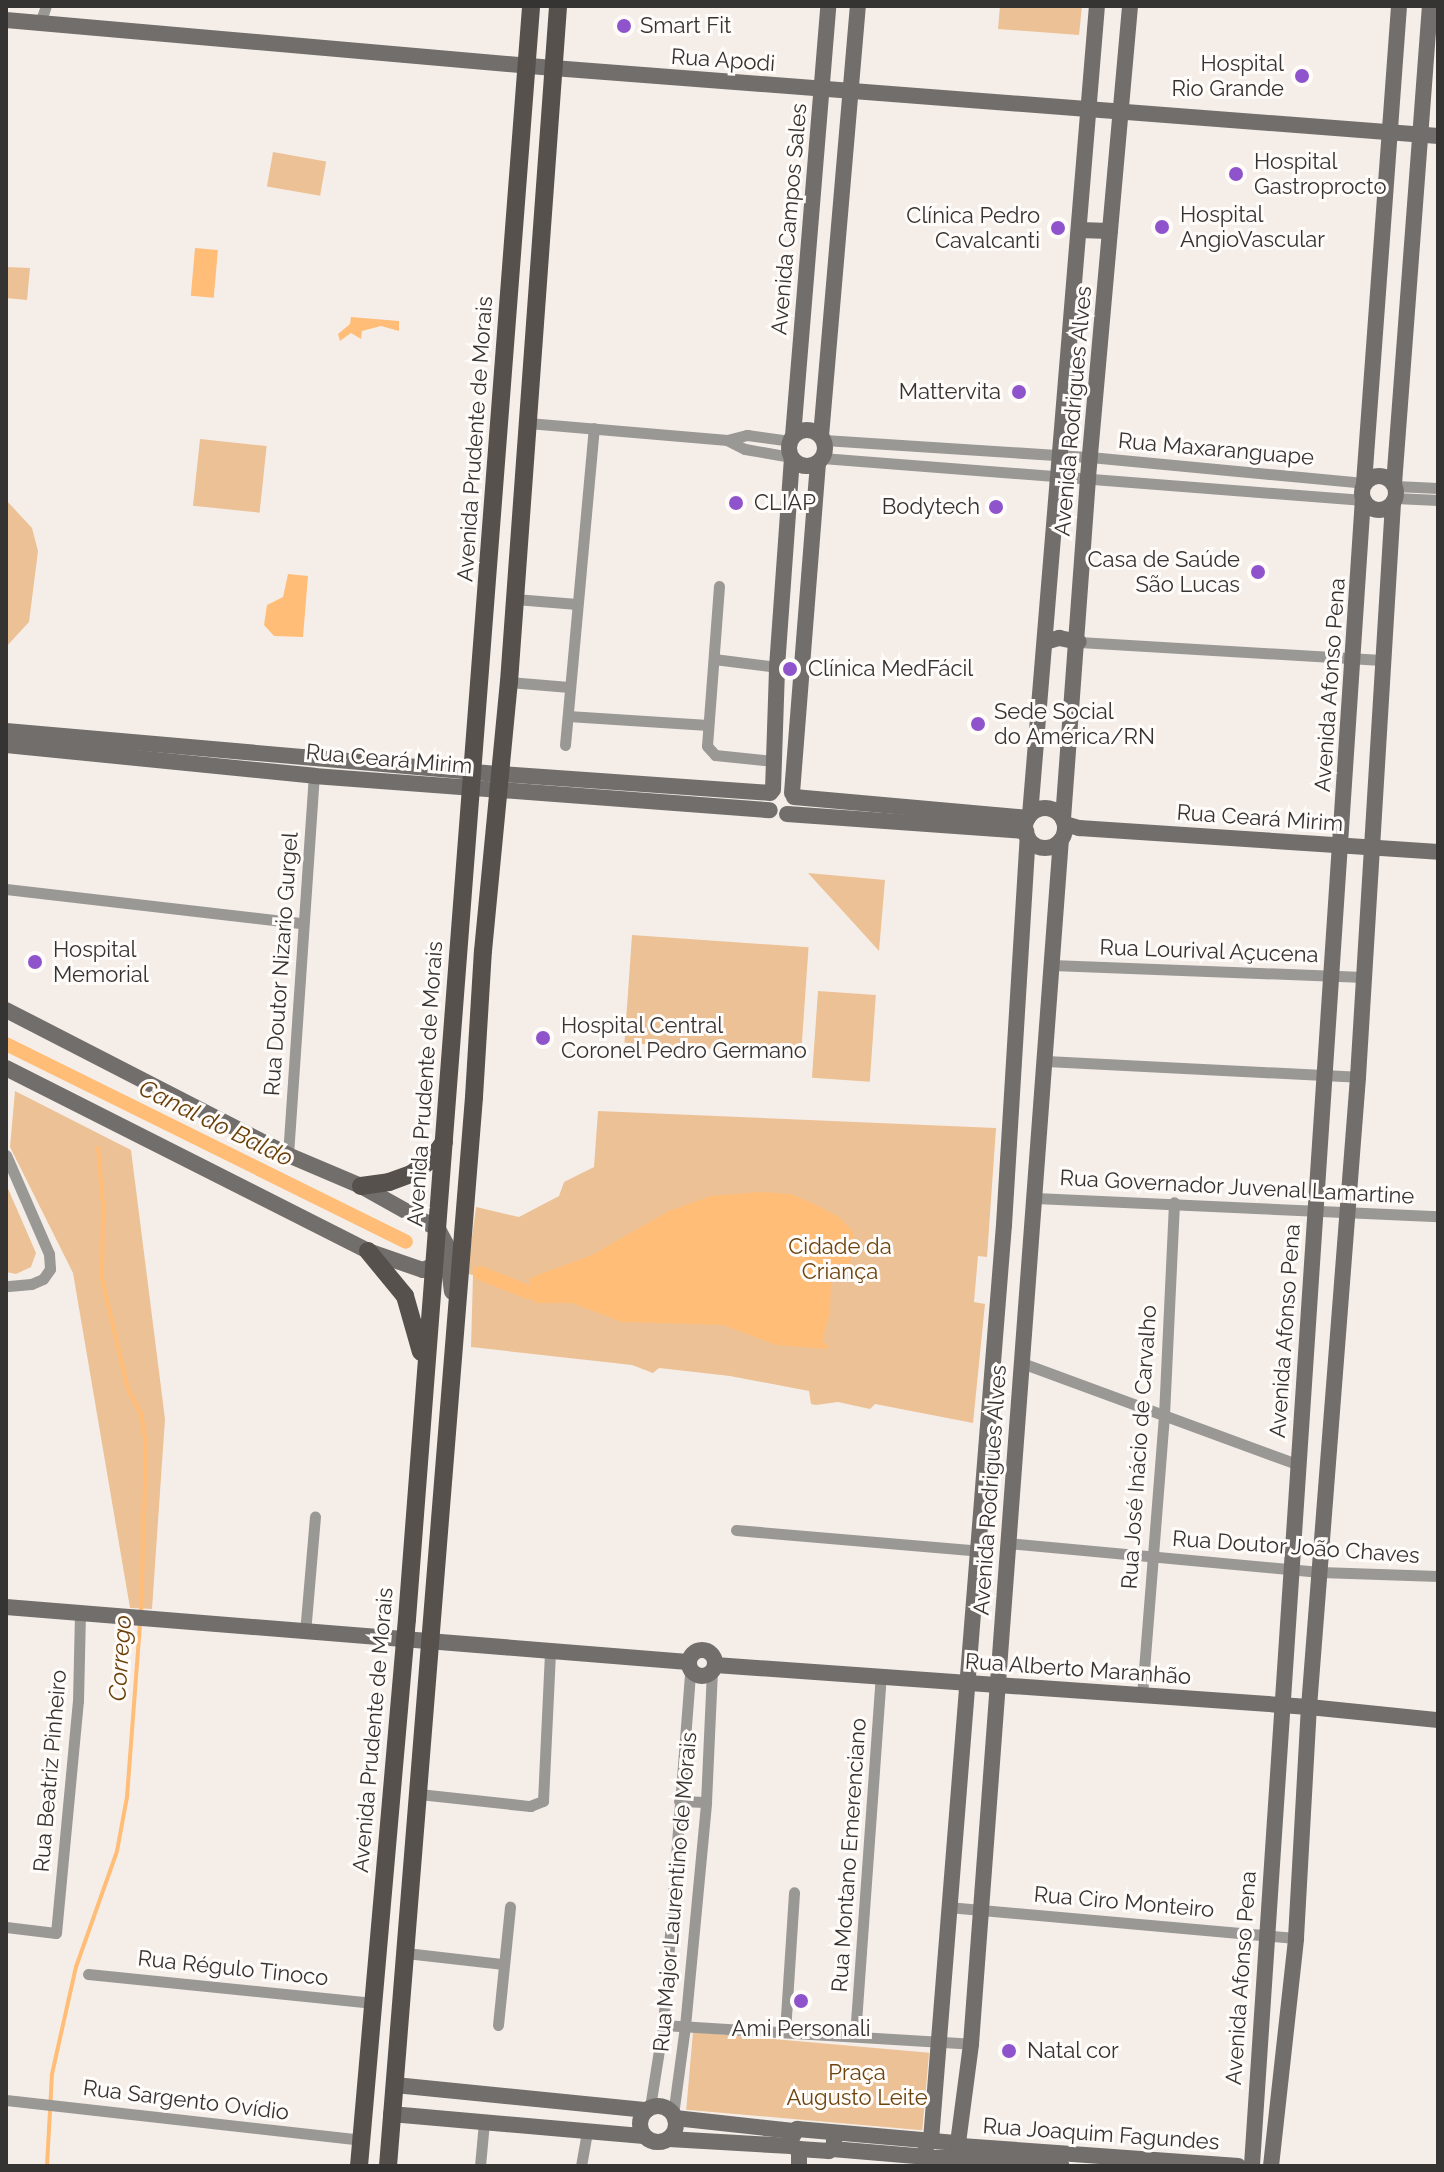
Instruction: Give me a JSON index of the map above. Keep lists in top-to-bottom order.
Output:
{
  "streets": {
    "main road": [
      "Rua Apodi",
      "Avenida Campos Sales",
      "Avenida Rodrigues Alves",
      "Avenida Prudente de Morais",
      "Avenida Afonso Pena",
      "Rua Ceará Mirim",
      "Rua Alberto Maranhão",
      "Rua Joaquim Fagundes"
    ],
    "street": [
      "Rua Maxaranguape",
      "Rua Lourival Açucena",
      "Rua Doutor Nizario Gurgel",
      "Rua Governador Juvenal Lamartine",
      "Rua José Inácio de Carvalho",
      "Rua Doutor João Chaves",
      "Rua Beatriz Pinheiro",
      "Rua Montano Emerenciano",
      "Rua Major Laurentino de Morais",
      "Rua Ciro Monteiro",
      "Rua Régulo Tinoco",
      "Rua Sargento Ovídio"
    ]
  },
  "crossings": [
    ["Rua Apodi", "Avenida Campos Sales"],
    ["Rua Apodi", "Avenida Rodrigues Alves"],
    ["Rua Apodi", "Avenida Prudente de Morais"],
    ["Rua Apodi", "Avenida Afonso Pena"],
    ["Avenida Campos Sales", "Rua Ceará Mirim"],
    ["Avenida Rodrigues Alves", "Rua Maxaranguape"],
    ["Avenida Rodrigues Alves", "Rua Ceará Mirim"],
    ["Avenida Rodrigues Alves", "Rua Lourival Açucena"],
    ["Avenida Rodrigues Alves", "Rua Governador Juvenal Lamartine"],
    ["Avenida Rodrigues Alves", "Rua Doutor João Chaves"],
    ["Avenida Rodrigues Alves", "Rua Alberto Maranhão"],
    ["Avenida Rodrigues Alves", "Rua Ciro Monteiro"],
    ["Avenida Rodrigues Alves", "Rua Joaquim Fagundes"],
    ["Avenida Prudente de Morais", "Rua Ceará Mirim"],
    ["Avenida Prudente de Morais", "Rua Alberto Maranhão"],
    ["Avenida Prudente de Morais", "Rua Régulo Tinoco"],
    ["Avenida Prudente de Morais", "Rua Sargento Ovídio"],
    ["Rua Maxaranguape", "Avenida Afonso Pena"],
    ["Avenida Afonso Pena", "Rua Ceará Mirim"],
    ["Avenida Afonso Pena", "Rua Lourival Açucena"],
    ["Avenida Afonso Pena", "Rua Governador Juvenal Lamartine"],
    ["Avenida Afonso Pena", "Rua Doutor João Chaves"],
    ["Avenida Afonso Pena", "Rua Alberto Maranhão"],
    ["Avenida Afonso Pena", "Rua Ciro Monteiro"],
    ["Rua Ceará Mirim", "Rua Doutor Nizario Gurgel"],
    ["Rua Governador Juvenal Lamartine", "Rua José Inácio de Carvalho"],
    ["Rua José Inácio de Carvalho", "Rua Doutor João Chaves"],
    ["Rua José Inácio de Carvalho", "Rua Alberto Maranhão"],
    ["Rua Alberto Maranhão", "Rua Beatriz Pinheiro"],
    ["Rua Alberto Maranhão", "Rua Montano Emerenciano"],
    ["Rua Alberto Maranhão", "Rua Major Laurentino de Morais"],
    ["Rua Major Laurentino de Morais", "Rua Joaquim Fagundes"]
  ],
  "water": ["Canal do Baldo", "Corrego"],
  "parks": ["Cidade da Criança", "Praça Augusto Leite"],
  "places": [
    "Smart Fit",
    "Hospital Rio Grande",
    "Hospital Gastroprocto",
    "Hospital AngioVascular",
    "Clínica Pedro Cavalcanti",
    "Mattervita",
    "CLIAP",
    "Bodytech",
    "Casa de Saúde São Lucas",
    "Clínica MedFácil",
    "Sede Social do América/RN",
    "Hospital Memorial",
    "Hospital Central Coronel Pedro Germano",
    "Ami Personali",
    "Natal cor"
  ]
}
